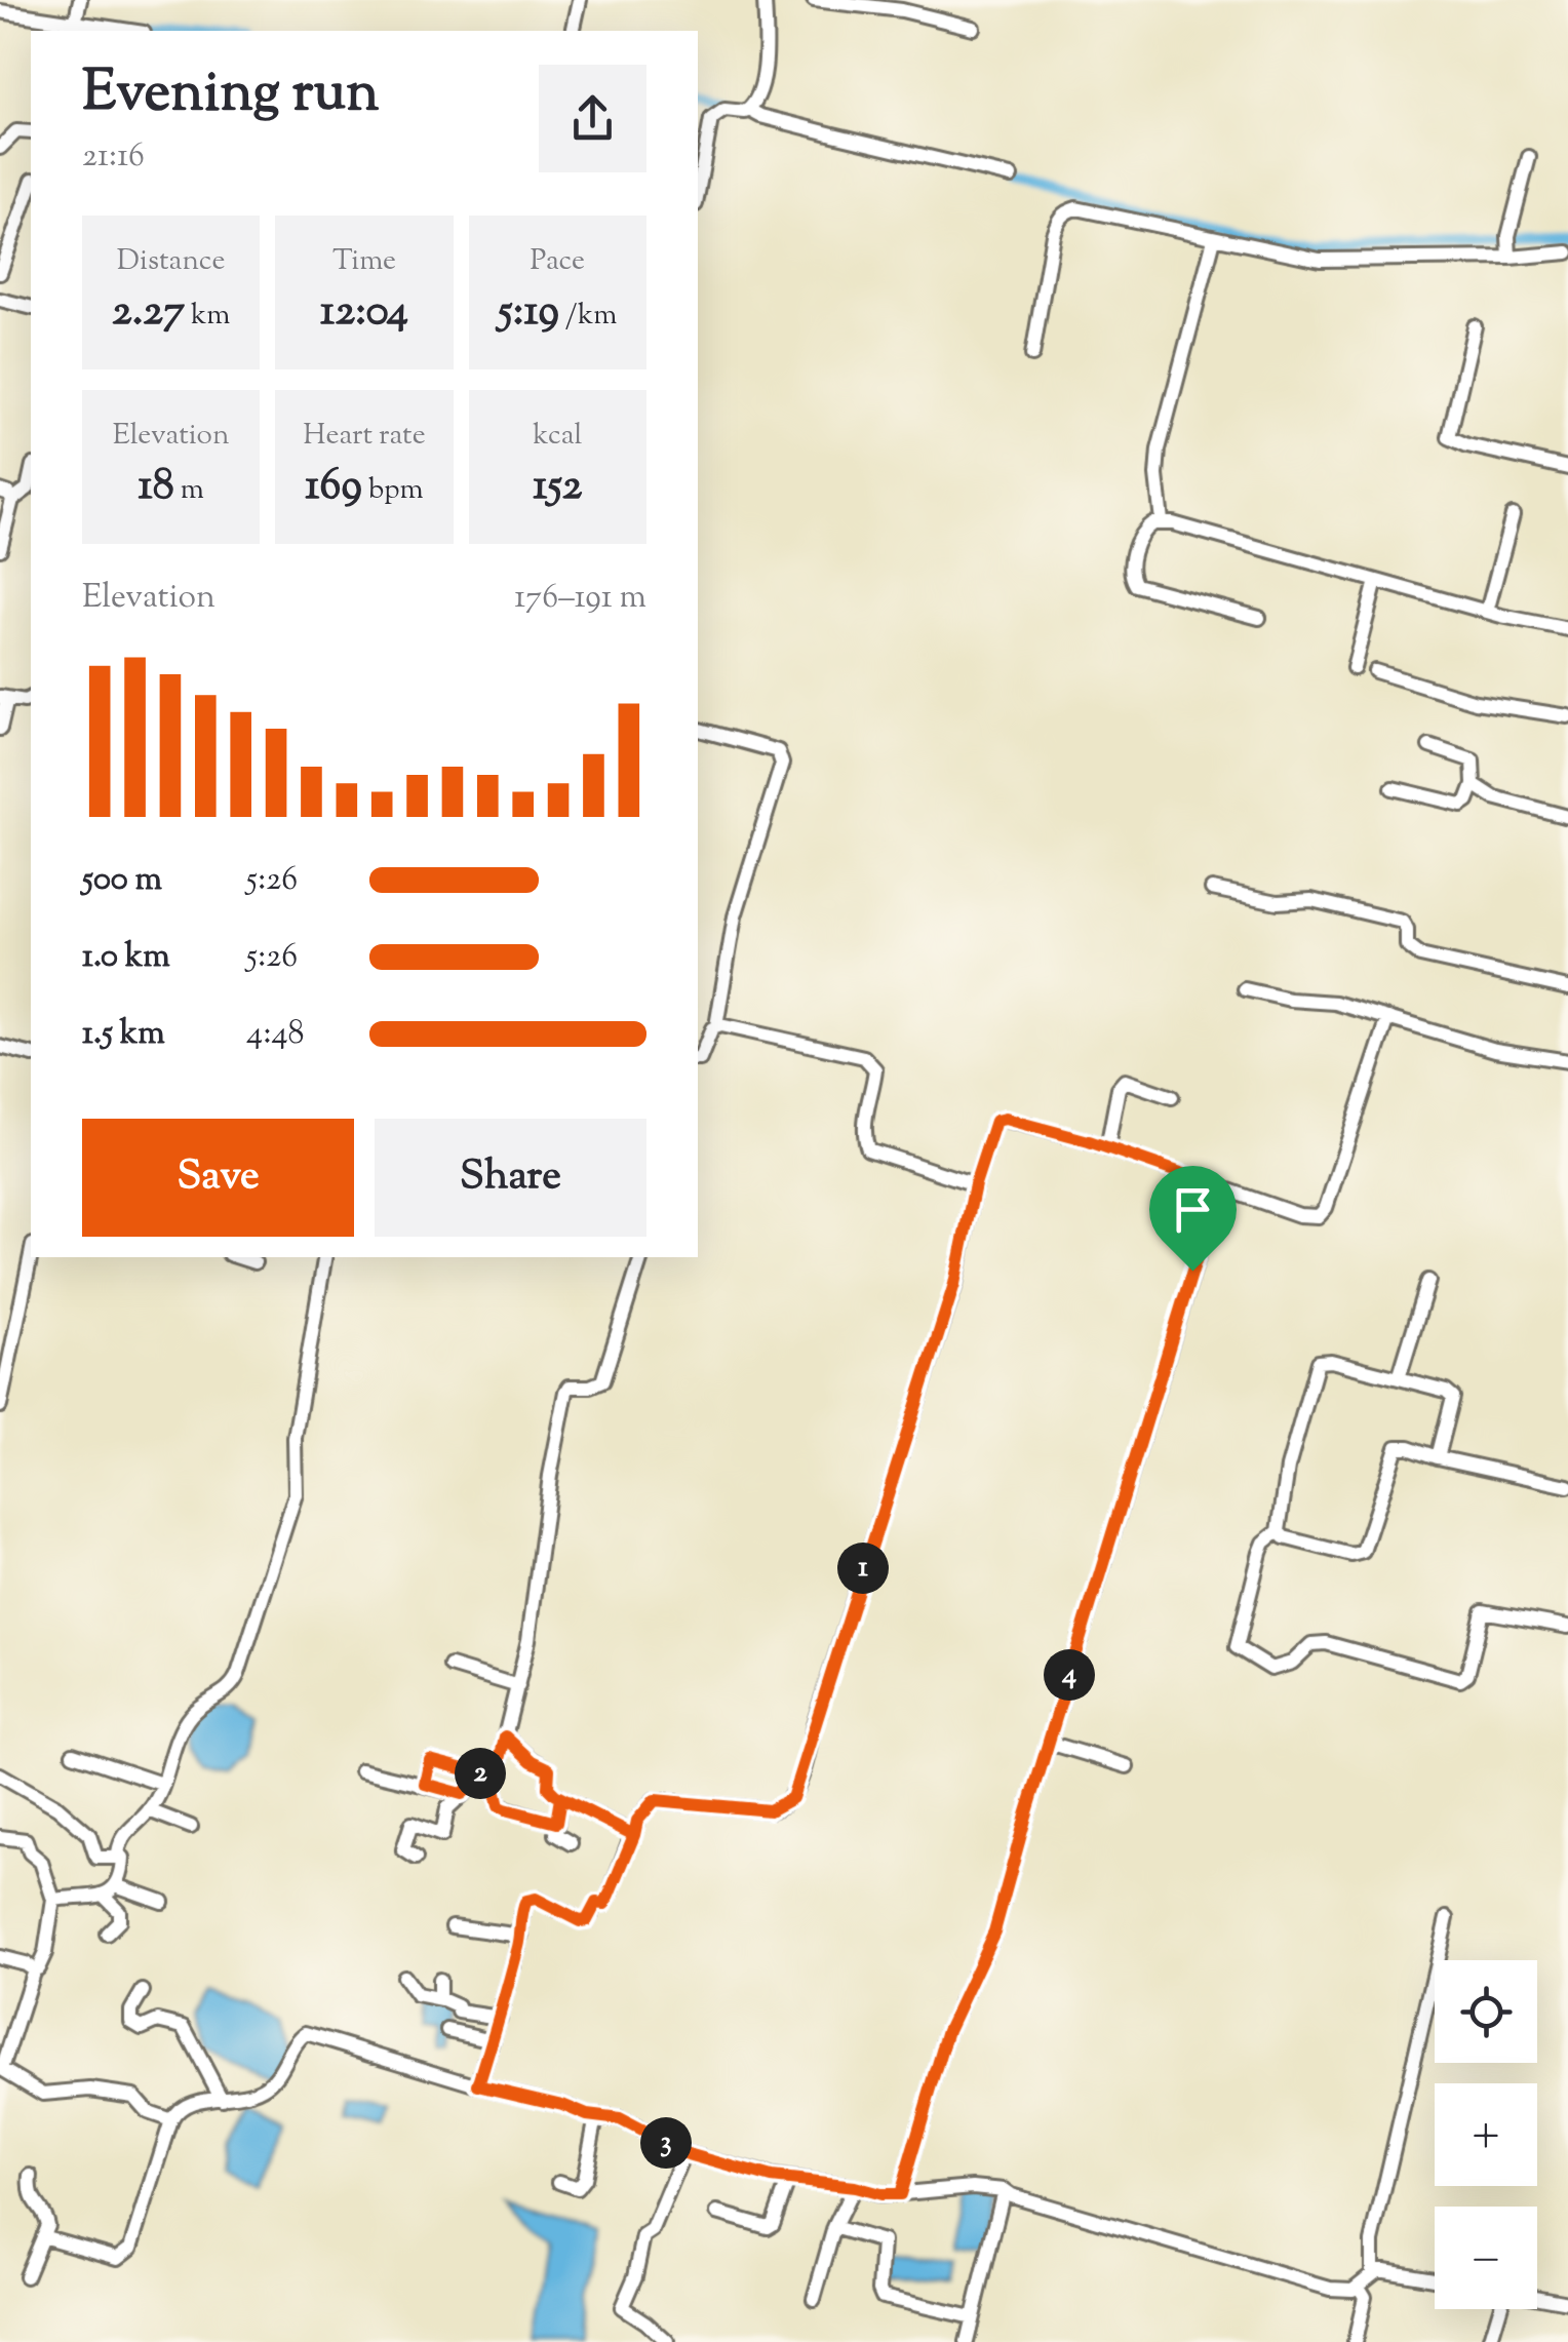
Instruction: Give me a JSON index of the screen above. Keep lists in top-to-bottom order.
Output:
{
  "page": {
    "heading": ["Evening run", "21:16"],
    "stats": [
      ["Distance", "2.27 km"],
      ["Time", "12:04"],
      ["Pace", "5:19 /km"],
      ["Elevation", "18 m"],
      ["Heart rate", "169 bpm"],
      ["kcal", "152"]
    ],
    "chart": ["Elevation", "176–191 m"],
    "list": [
      {
        "name": "500 m",
        "note": "5:26"
      },
      {
        "name": "1.0 km",
        "note": "5:26"
      },
      {
        "name": "1.5 km",
        "note": "4:48"
      }
    ],
    "buttons": ["Save", "Share"],
    "pins": [
      "1",
      "4",
      "2",
      "3"
    ],
    "map_buttons": ["+", "−"]
  }
}
